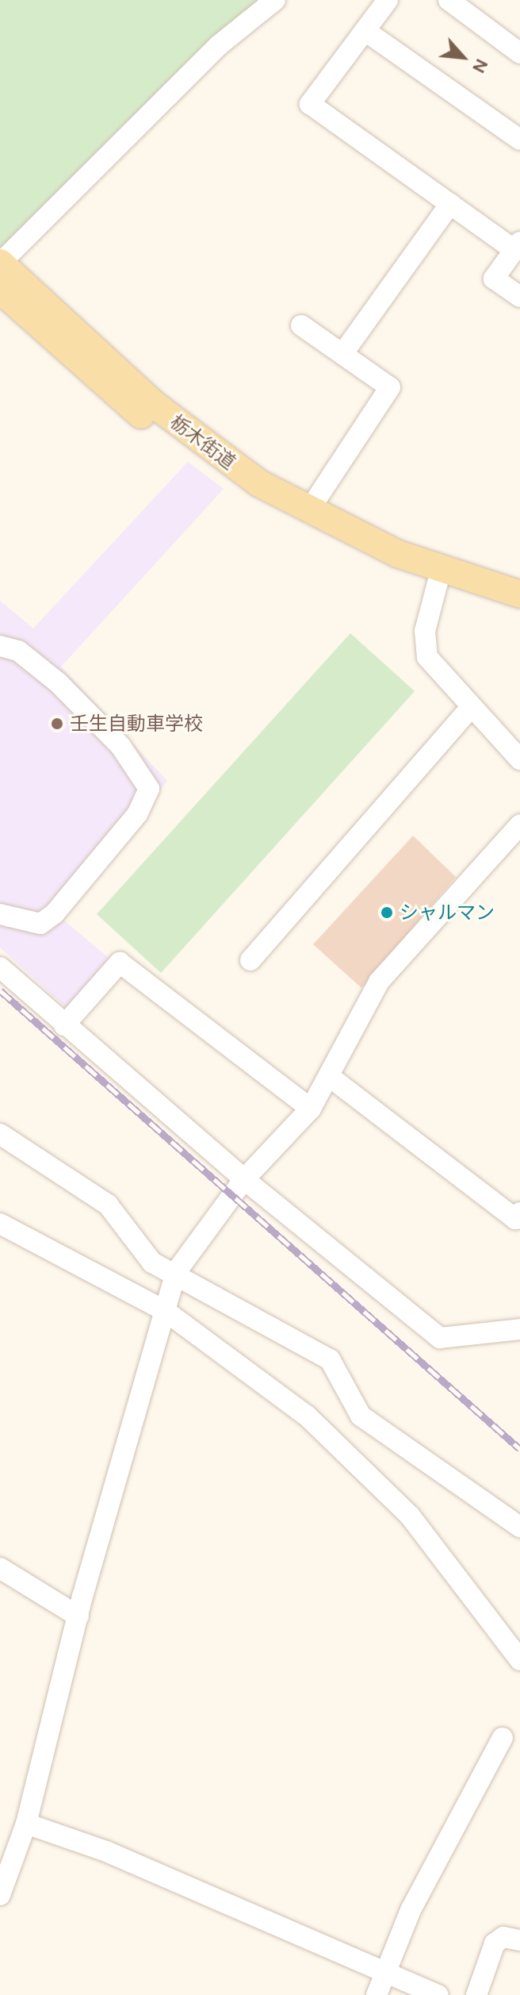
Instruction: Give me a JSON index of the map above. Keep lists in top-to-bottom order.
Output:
{
  "streets": {
    "main road": ["栃木街道"]
  },
  "places": ["壬生自動車学校", "シャルマン"],
  "north": "bottom right"
}
